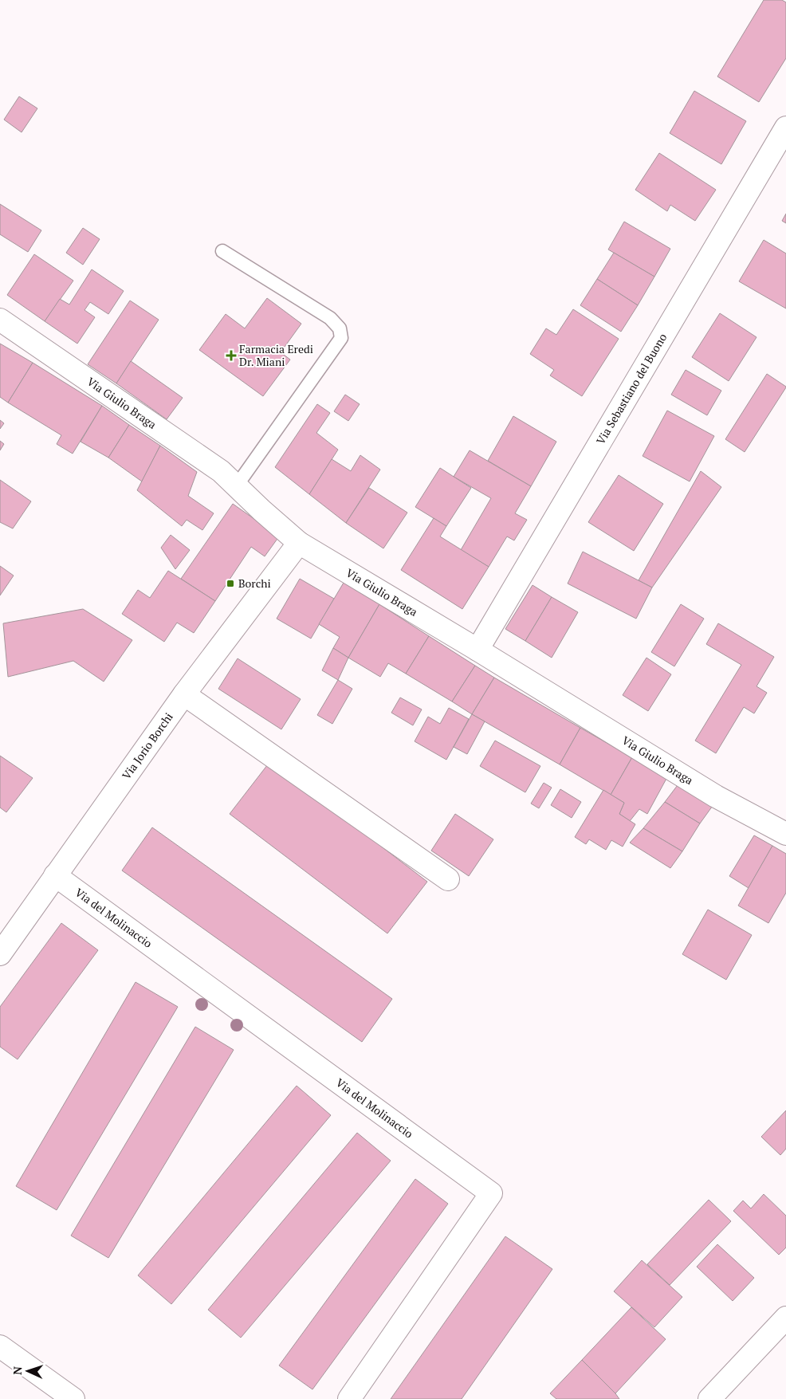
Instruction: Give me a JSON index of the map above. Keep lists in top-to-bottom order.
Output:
{
  "streets": {
    "street": [
      "Via Sebastiano del Buono",
      "Via Giulio Braga",
      "Via Jorio Borchi",
      "Via del Molinaccio"
    ]
  },
  "crossings": [
    ["Via Sebastiano del Buono", "Via Giulio Braga"],
    ["Via Giulio Braga", "Via Jorio Borchi"],
    ["Via Jorio Borchi", "Via del Molinaccio"]
  ],
  "places": {
    "health": ["Farmacia Eredi Dr. Miani"],
    "transit": ["Borchi"]
  },
  "north": "left"
}
